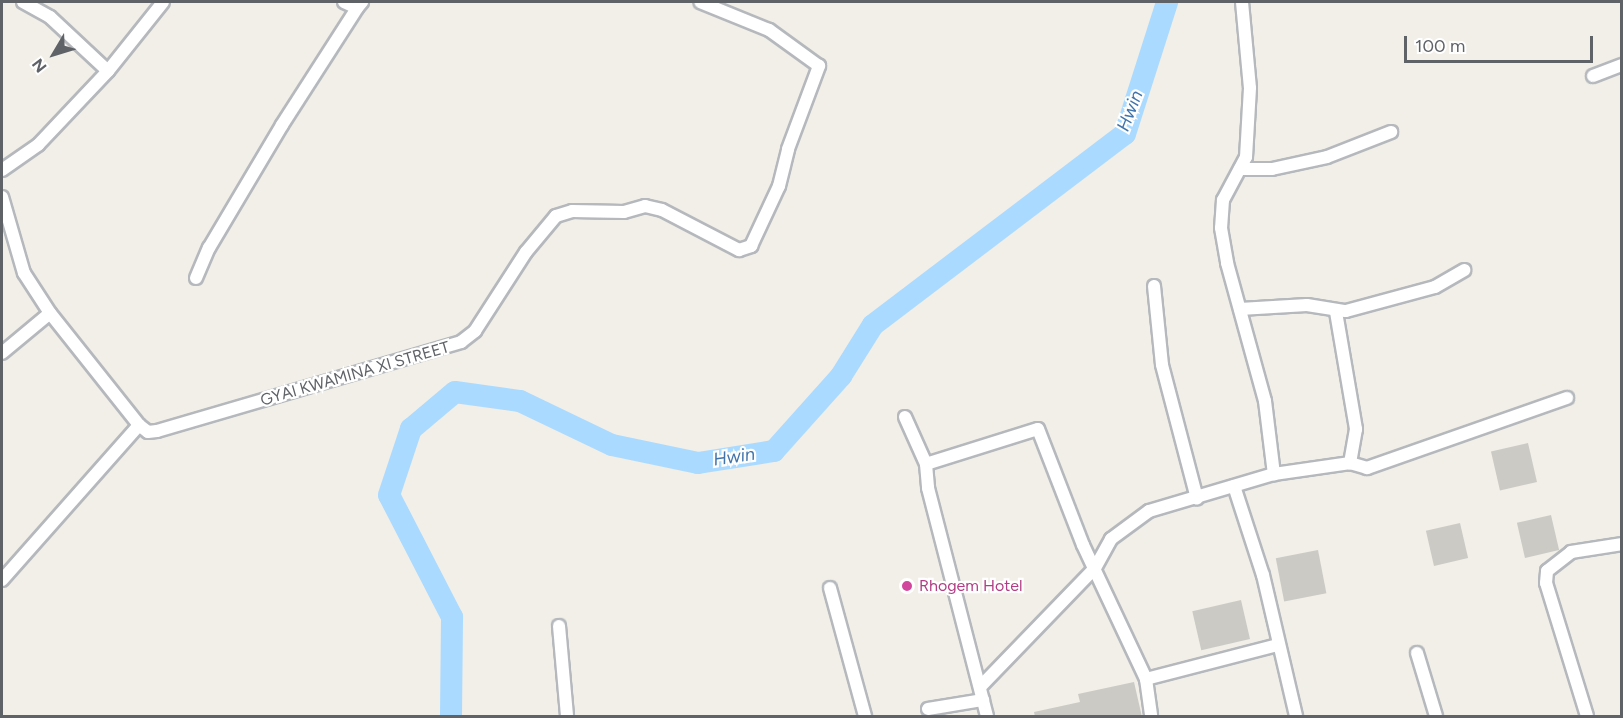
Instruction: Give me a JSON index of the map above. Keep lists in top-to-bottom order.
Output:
{
  "streets": {
    "street": ["GYAI KWAMINA XI STREET"]
  },
  "water": ["Hwin"],
  "places": ["Rhogem Hotel"],
  "scale_bar": "100 m",
  "north": "bottom left"
}
